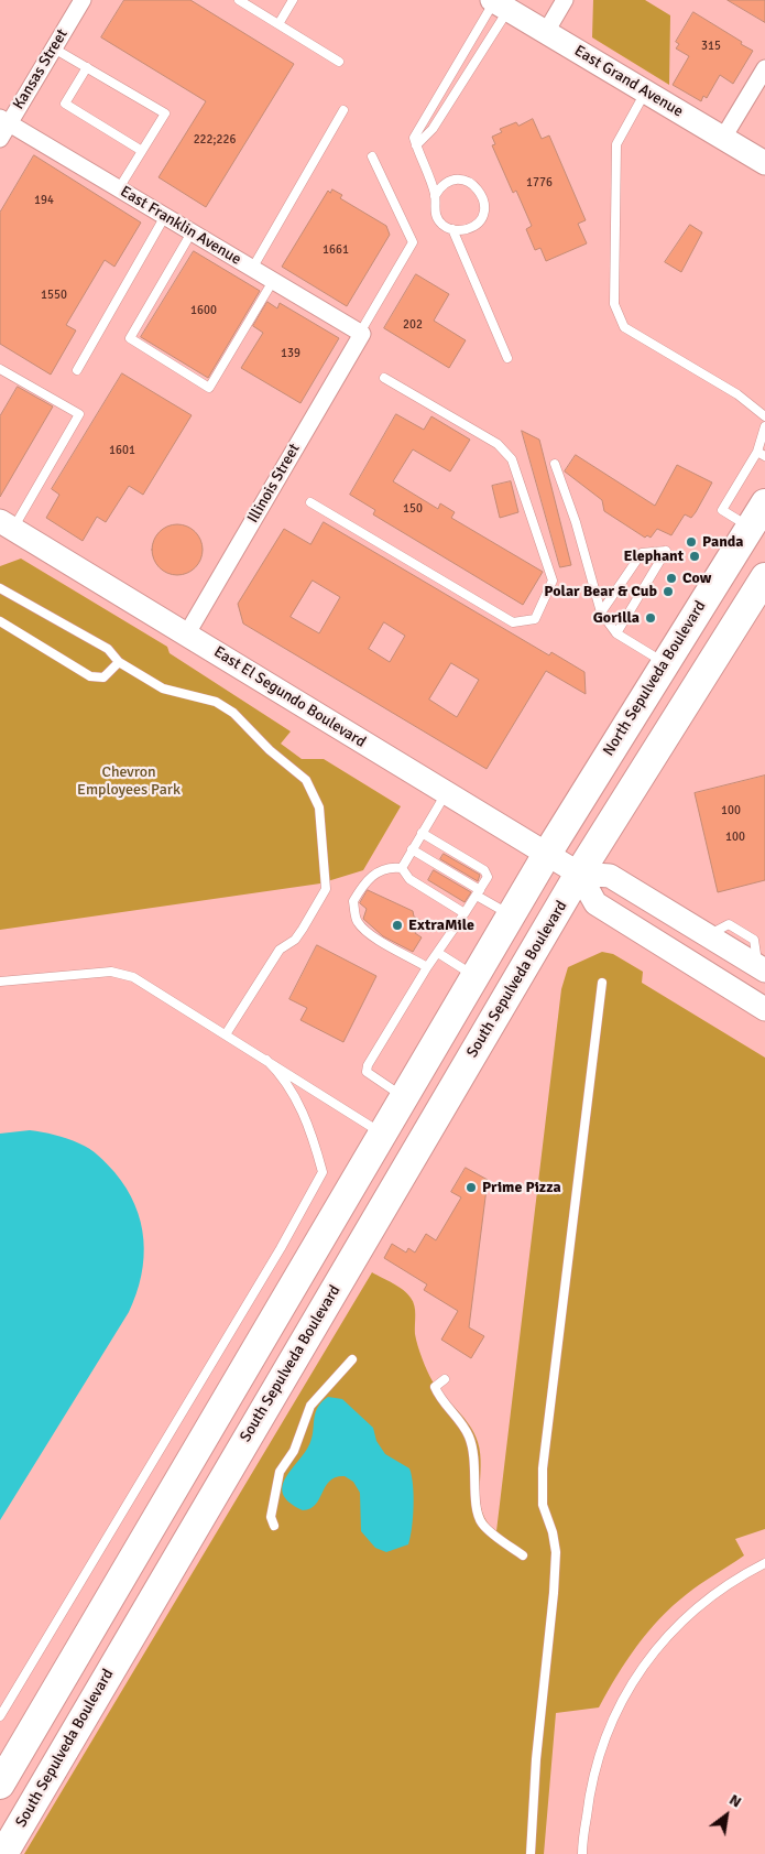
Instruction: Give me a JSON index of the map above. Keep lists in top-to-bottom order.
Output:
{
  "streets": {
    "highway": ["North Sepulveda Boulevard", "South Sepulveda Boulevard"],
    "main road": ["East Grand Avenue", "East El Segundo Boulevard"],
    "street": ["Kansas Street", "East Franklin Avenue", "Illinois Street"]
  },
  "crossings": [
    ["Kansas Street", "East Franklin Avenue"],
    ["East Franklin Avenue", "Illinois Street"],
    ["Illinois Street", "East El Segundo Boulevard"],
    ["North Sepulveda Boulevard", "East El Segundo Boulevard"],
    ["East El Segundo Boulevard", "South Sepulveda Boulevard"]
  ],
  "parks": ["Chevron Employees Park"],
  "places": [
    "Panda",
    "Elephant",
    "Cow",
    "Polar Bear & Cub",
    "Gorilla",
    "ExtraMile",
    "Prime Pizza"
  ],
  "house_numbers": [
    "315",
    "222;226",
    "1776",
    "194",
    "1661",
    "1550",
    "1600",
    "202",
    "139",
    "1601",
    "150",
    "100",
    "100"
  ],
  "north": "top right"
}
